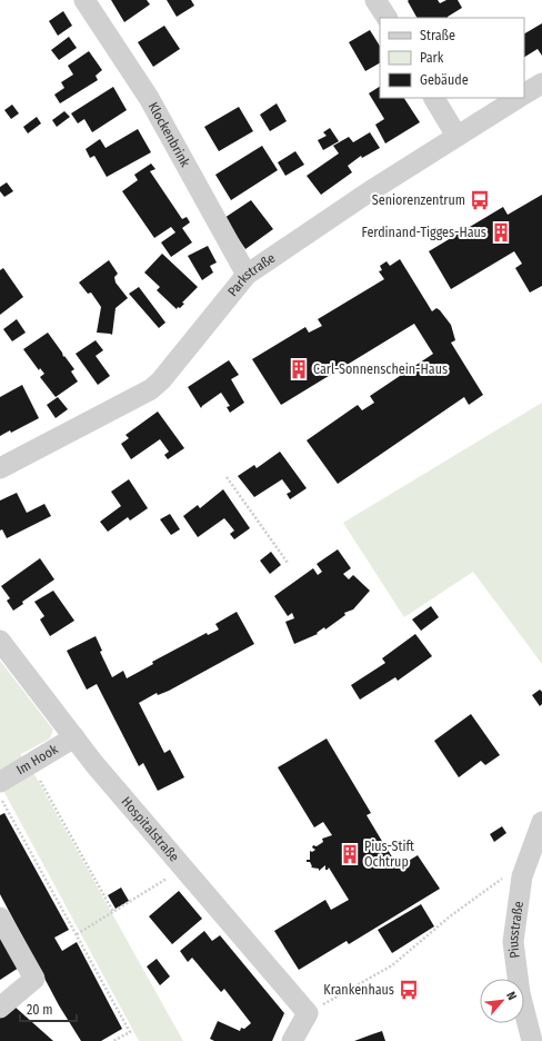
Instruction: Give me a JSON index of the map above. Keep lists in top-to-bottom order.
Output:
{
  "streets": {
    "street": [
      "Klockenbrink",
      "Parkstraße",
      "Im Hook",
      "Hospitalstraße",
      "Piusstraße"
    ]
  },
  "crossings": [
    ["Klockenbrink", "Parkstraße"],
    ["Im Hook", "Hospitalstraße"]
  ],
  "places": {
    "bus stop": ["Seniorenzentrum", "Krankenhaus"],
    "building": ["Ferdinand-Tigges-Haus", "Carl-Sonnenschein-Haus", "Pius-Stift Ochtrup"]
  },
  "legend": ["Straße", "Park", "Gebäude"],
  "scale_bar": "20 m",
  "north": "top right"
}
